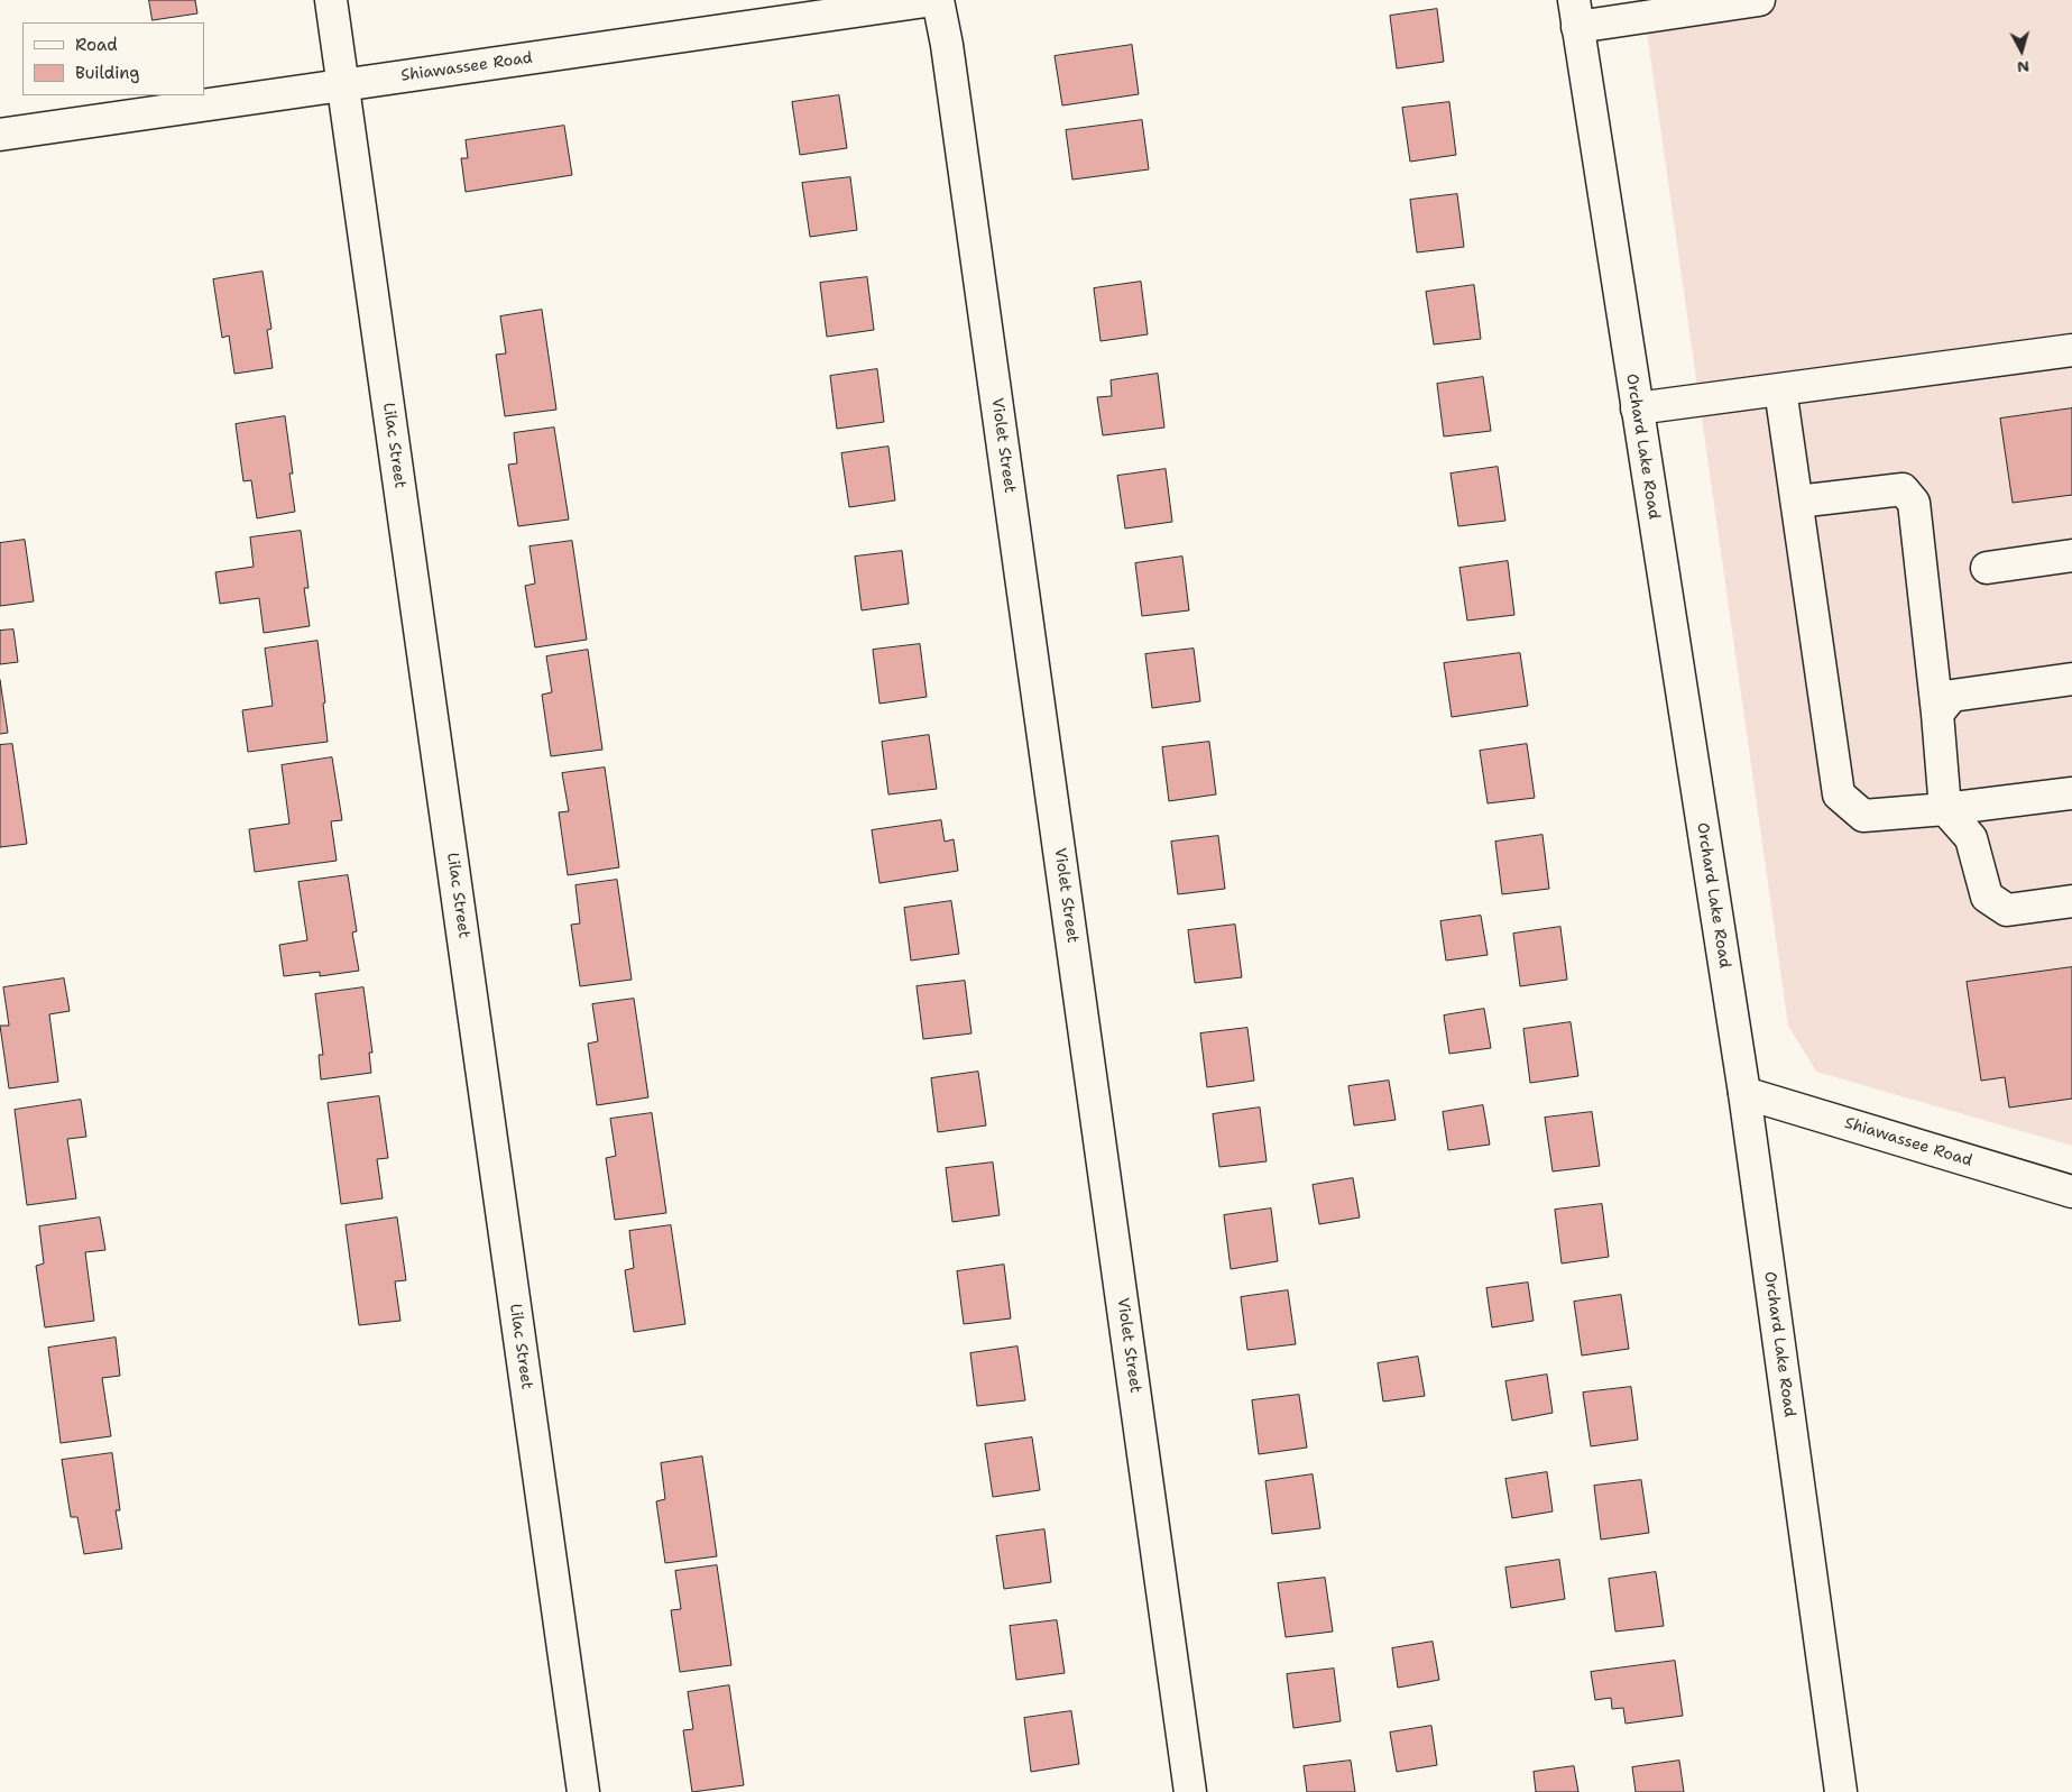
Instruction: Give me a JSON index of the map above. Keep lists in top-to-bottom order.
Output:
{
  "streets": {
    "street": [
      "Shiawassee Road",
      "Lilac Street",
      "Violet Street",
      "Orchard Lake Road"
    ]
  },
  "crossings": [
    ["Shiawassee Road", "Lilac Street"],
    ["Shiawassee Road", "Orchard Lake Road"]
  ],
  "legend": ["Road", "Building"],
  "north": "bottom"
}
